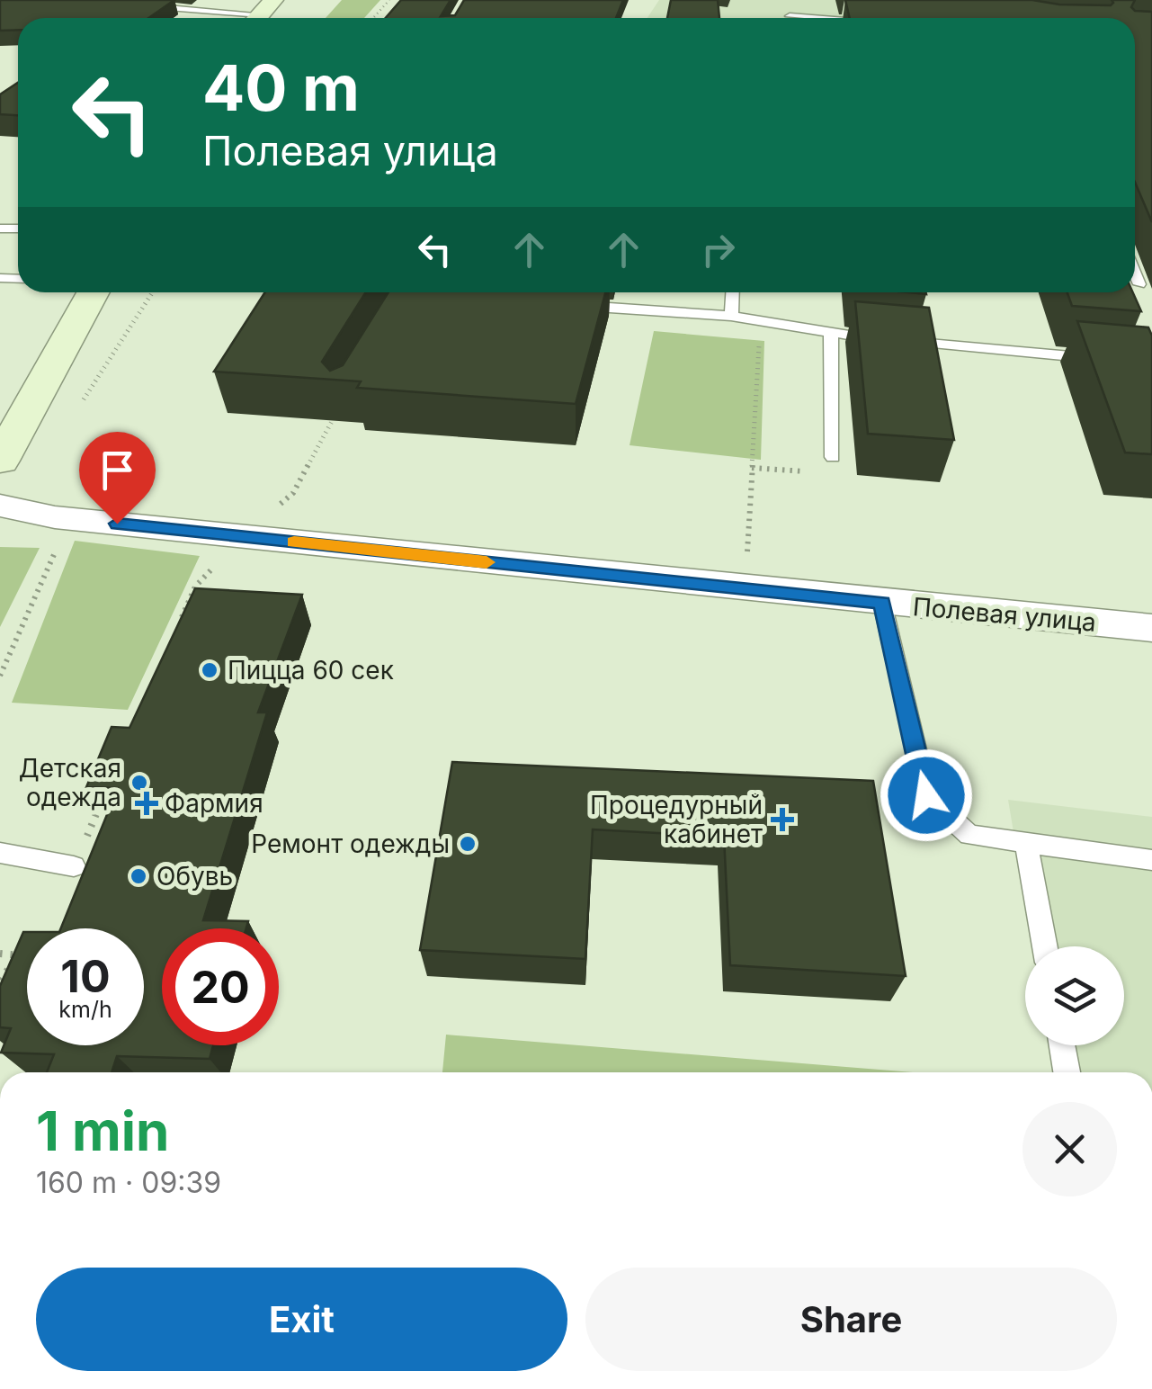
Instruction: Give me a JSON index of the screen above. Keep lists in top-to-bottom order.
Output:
{
  "streets": {
    "street": ["Полевая улица"]
  },
  "places": {
    "other": [
      "Пицца 60 сек",
      "Детская одежда",
      "Ремонт одежды",
      "Обувь"
    ],
    "health": ["Фармия", "Процедурный кабинет"]
  },
  "page": {
    "turn": ["40 m", "Полевая улица"],
    "speed": "10 km/h",
    "limit": "20",
    "heading": ["1 min", "160 m · 09:39"],
    "buttons": ["Exit", "Share"]
  }
}
